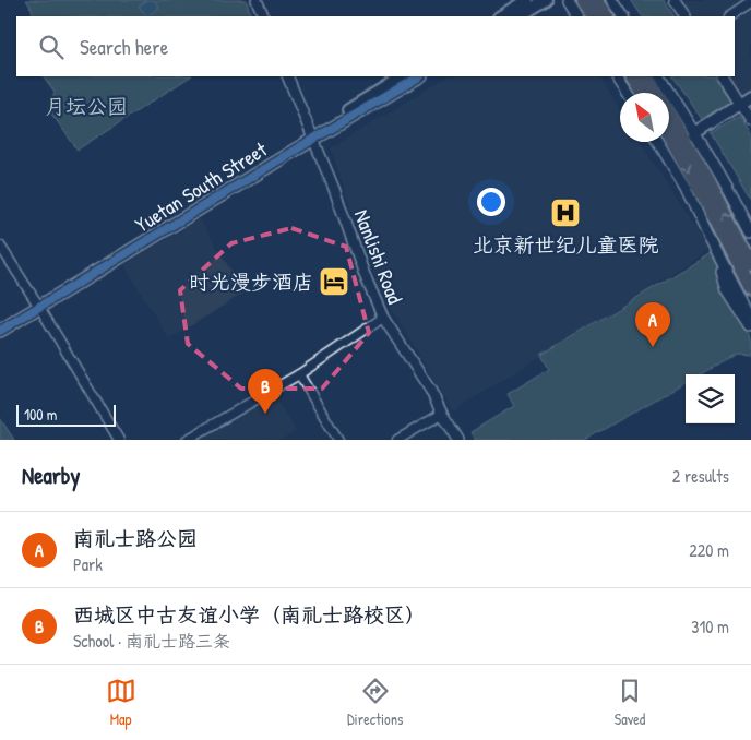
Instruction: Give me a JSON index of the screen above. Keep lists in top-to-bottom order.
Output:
{
  "streets": {
    "main road": ["Yuetan South Street"],
    "street": ["Nanlishi Road"]
  },
  "crossings": [
    ["Yuetan South Street", "Nanlishi Road"]
  ],
  "parks": ["月坛公园"],
  "places": {
    "hospital": ["北京新世纪儿童医院"],
    "hotel": ["时光漫步酒店"]
  },
  "scale_bar": "100 m",
  "north": "top left",
  "page": {
    "search": "Search here",
    "pins": ["A", "B"],
    "scale": "100 m",
    "heading": ["Nearby", "2 results"],
    "list": [
      {
        "mark": "A",
        "name": "南礼士路公园",
        "note": "Park",
        "value": "220 m"
      },
      {
        "mark": "B",
        "name": "西城区中古友谊小学（南礼士路校区）",
        "note": "School · 南礼士路三条",
        "value": "310 m"
      }
    ],
    "nav": ["Map", "Directions", "Saved"]
  }
}
